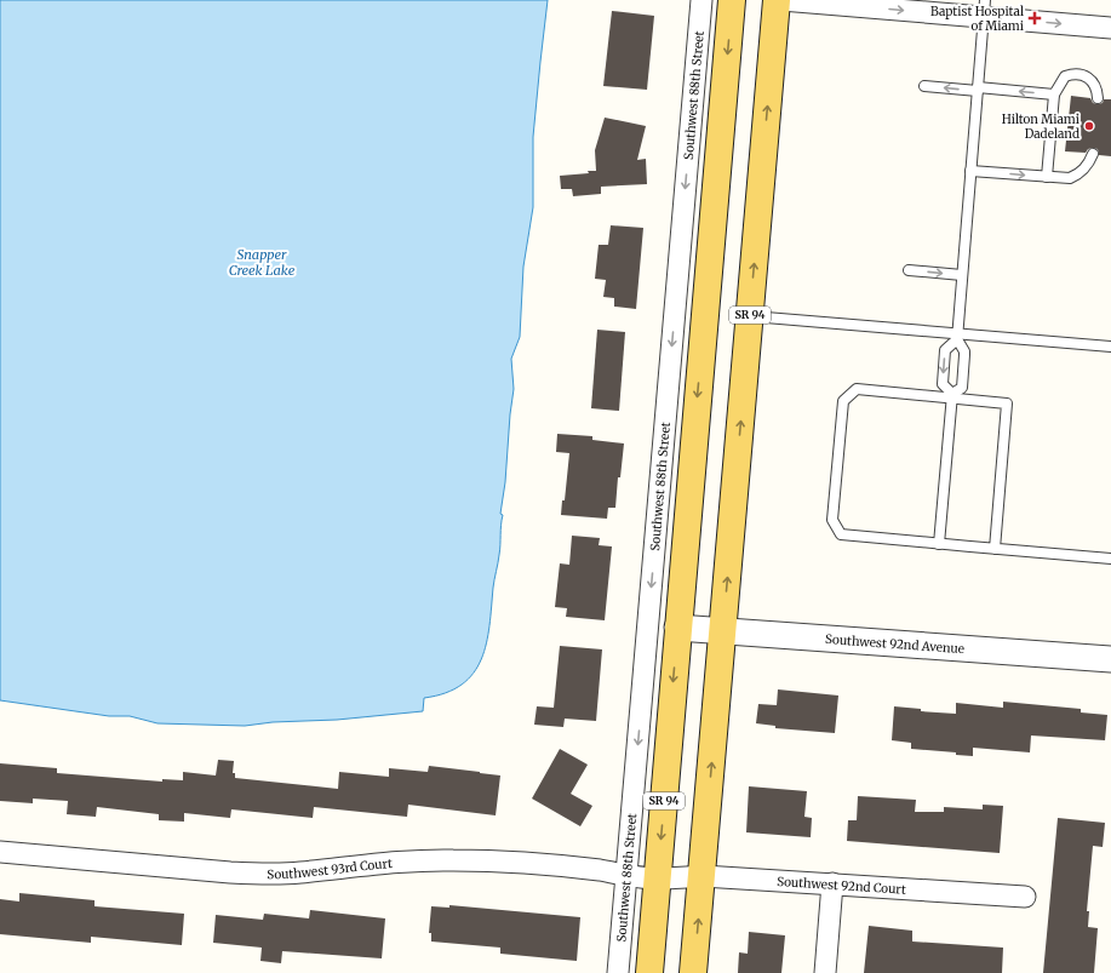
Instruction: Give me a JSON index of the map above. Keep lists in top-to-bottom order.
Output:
{
  "streets": {
    "main road": ["SR 94"],
    "street": [
      "Southwest 88th Street",
      "Southwest 92nd Avenue",
      "Southwest 93rd Court",
      "Southwest 92nd Court"
    ]
  },
  "crossings": [
    ["Southwest 88th Street", "Southwest 93rd Court"],
    ["SR 94", "Southwest 92nd Avenue"],
    ["SR 94", "Southwest 93rd Court"],
    ["SR 94", "Southwest 92nd Court"],
    ["Southwest 93rd Court", "Southwest 92nd Court"]
  ],
  "one_way": ["Southwest 88th Street"],
  "water": ["Snapper Creek Lake"],
  "places": {
    "health": ["Baptist Hospital of Miami"],
    "other": ["Hilton Miami Dadeland"]
  }
}
